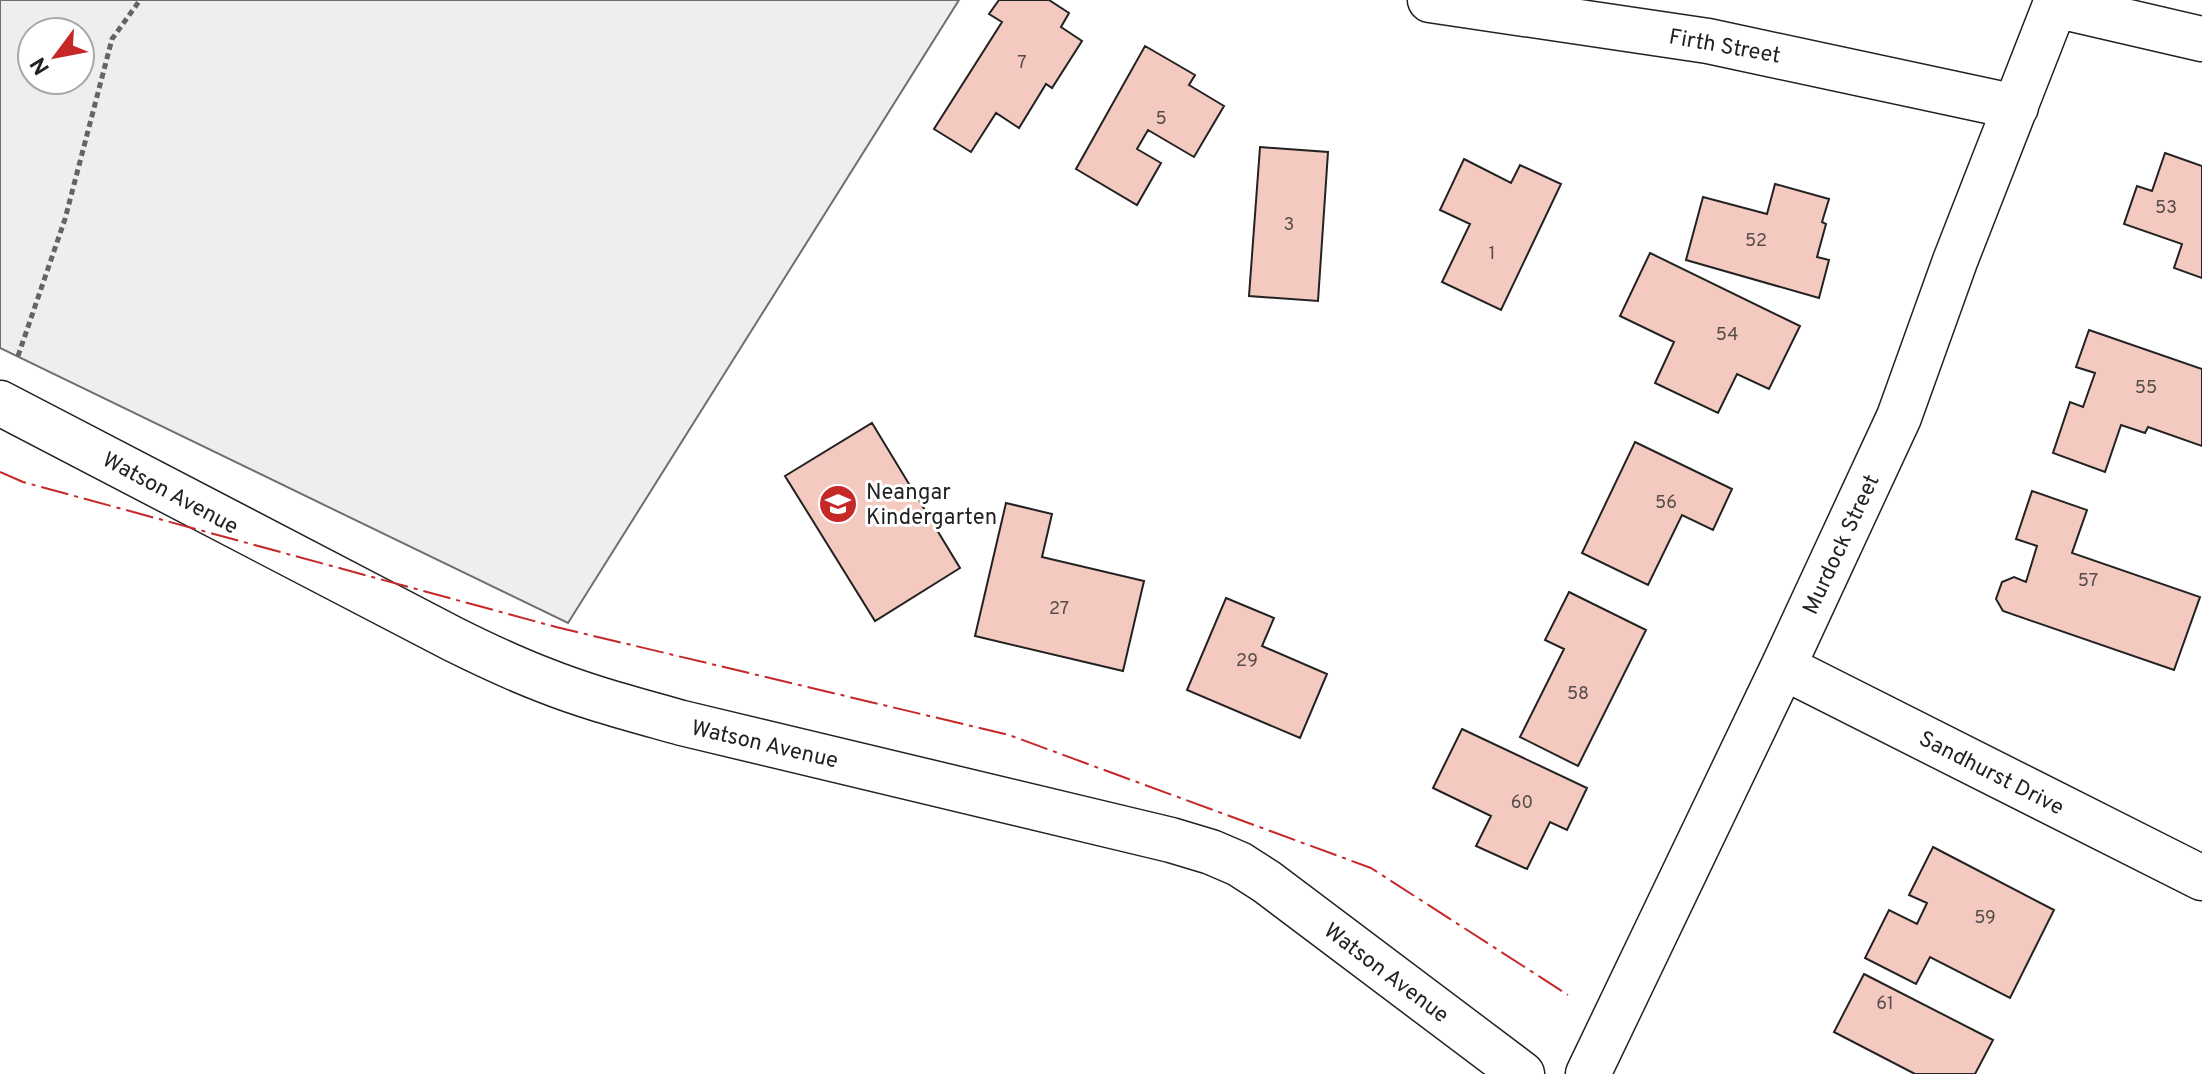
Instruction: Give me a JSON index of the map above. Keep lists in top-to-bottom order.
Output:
{
  "streets": {
    "street": [
      "Firth Street",
      "Watson Avenue",
      "Murdock Street",
      "Sandhurst Drive"
    ]
  },
  "crossings": [
    ["Firth Street", "Murdock Street"],
    ["Murdock Street", "Sandhurst Drive"]
  ],
  "places": {
    "school or university": ["Neangar Kindergarten"]
  },
  "house_numbers": [
    "7",
    "5",
    "53",
    "3",
    "52",
    "1",
    "54",
    "55",
    "56",
    "57",
    "27",
    "29",
    "58",
    "60",
    "59",
    "61"
  ],
  "north": "bottom left"
}
